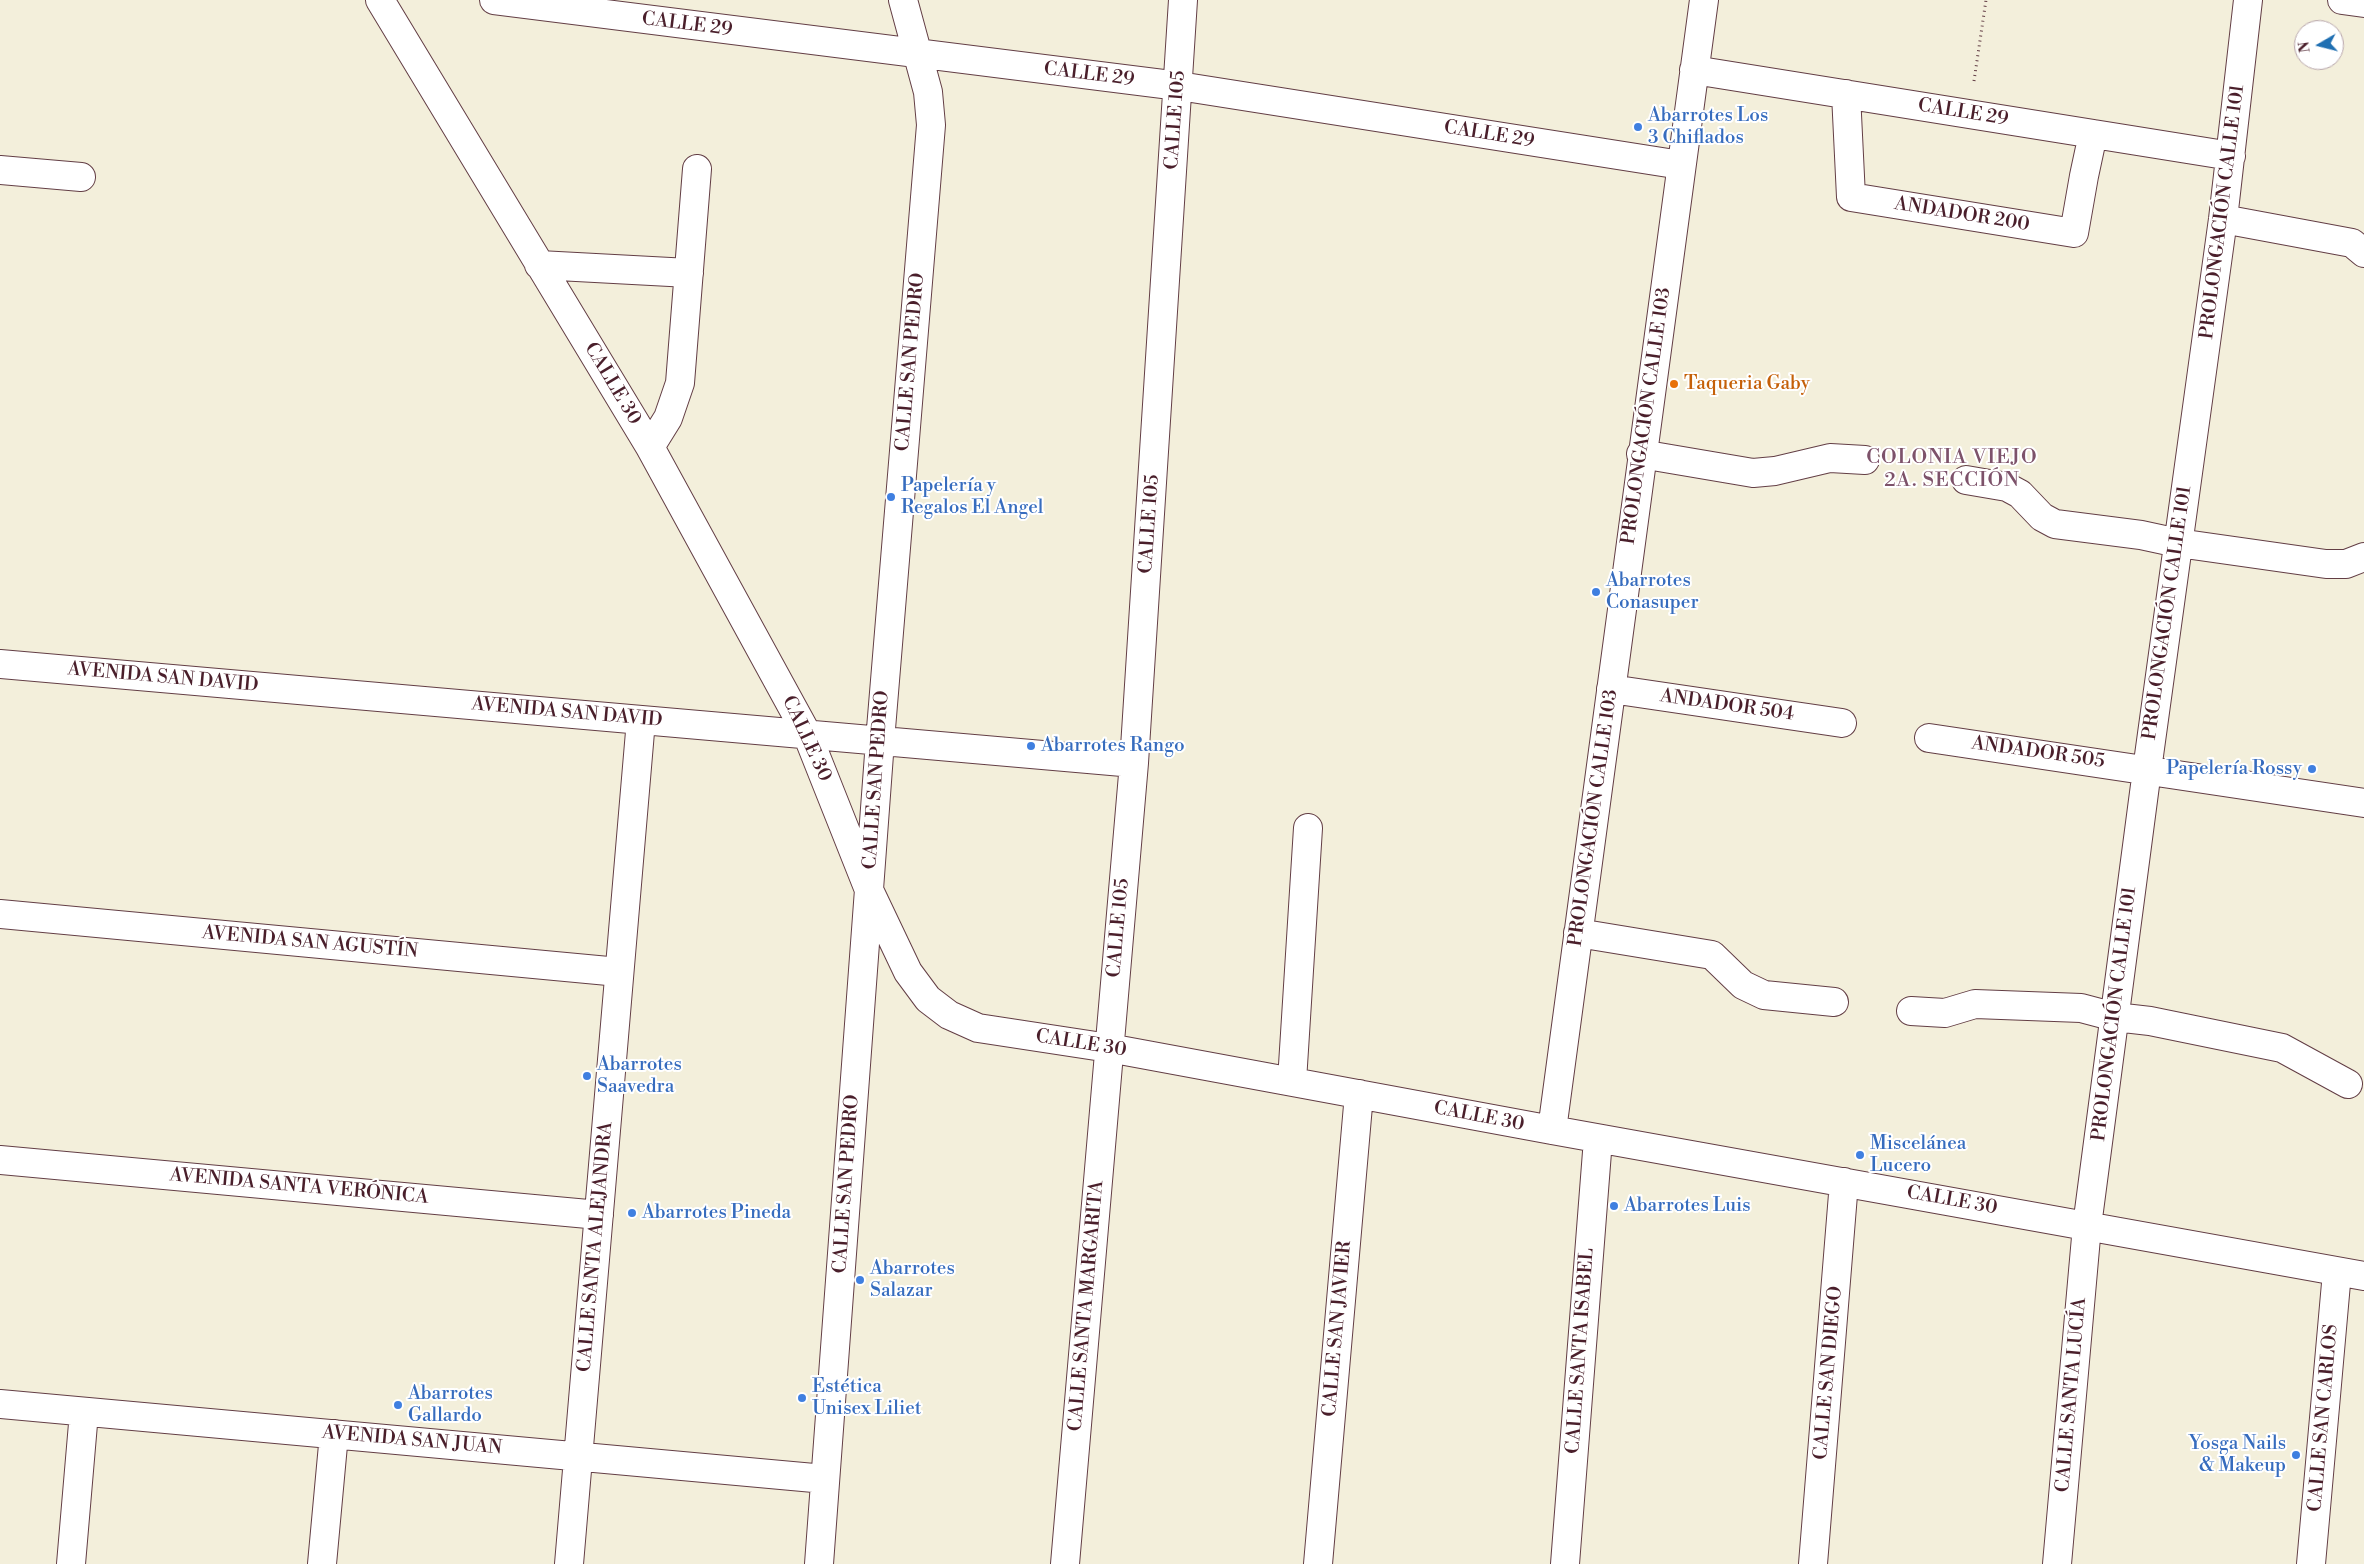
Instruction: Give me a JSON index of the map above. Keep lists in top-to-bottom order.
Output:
{
  "streets": {
    "street": [
      "CALLE 29",
      "CALLE 105",
      "PROLONGACIÓN CALLE 101",
      "ANDADOR 200",
      "CALLE SAN PEDRO",
      "CALLE 30",
      "PROLONGACIÓN CALLE 103",
      "AVENIDA SAN DAVID",
      "ANDADOR 504",
      "ANDADOR 505",
      "AVENIDA SAN AGUSTÍN",
      "AVENIDA SANTA VERÓNICA",
      "CALLE SANTA ALEJANDRA",
      "CALLE SANTA MARGARITA",
      "CALLE SAN JAVIER",
      "CALLE SANTA ISABEL",
      "CALLE SAN DIEGO",
      "CALLE SANTA LUCÍA",
      "CALLE SAN CARLOS",
      "AVENIDA SAN JUAN"
    ]
  },
  "crossings": [
    ["CALLE 29", "CALLE 105"],
    ["CALLE 29", "PROLONGACIÓN CALLE 101"],
    ["CALLE 29", "ANDADOR 200"],
    ["CALLE 29", "CALLE SAN PEDRO"],
    ["CALLE 29", "PROLONGACIÓN CALLE 103"],
    ["CALLE 105", "CALLE 30"],
    ["CALLE 105", "AVENIDA SAN DAVID"],
    ["CALLE 105", "CALLE SANTA MARGARITA"],
    ["PROLONGACIÓN CALLE 101", "CALLE 30"],
    ["PROLONGACIÓN CALLE 101", "ANDADOR 505"],
    ["PROLONGACIÓN CALLE 101", "CALLE SANTA LUCÍA"],
    ["CALLE SAN PEDRO", "CALLE 30"],
    ["CALLE SAN PEDRO", "AVENIDA SAN DAVID"],
    ["CALLE SAN PEDRO", "AVENIDA SAN JUAN"],
    ["CALLE 30", "PROLONGACIÓN CALLE 103"],
    ["CALLE 30", "AVENIDA SAN DAVID"],
    ["CALLE 30", "CALLE SANTA MARGARITA"],
    ["CALLE 30", "CALLE SAN JAVIER"],
    ["CALLE 30", "CALLE SANTA ISABEL"],
    ["CALLE 30", "CALLE SAN DIEGO"],
    ["CALLE 30", "CALLE SANTA LUCÍA"],
    ["CALLE 30", "CALLE SAN CARLOS"],
    ["PROLONGACIÓN CALLE 103", "ANDADOR 504"],
    ["AVENIDA SAN DAVID", "CALLE SANTA ALEJANDRA"],
    ["AVENIDA SAN AGUSTÍN", "CALLE SANTA ALEJANDRA"],
    ["AVENIDA SANTA VERÓNICA", "CALLE SANTA ALEJANDRA"],
    ["CALLE SANTA ALEJANDRA", "AVENIDA SAN JUAN"]
  ],
  "districts": ["COLONIA VIEJO 2A. SECCIÓN"],
  "places": [
    "Abarrotes Los 3 Chiflados",
    "Taqueria Gaby",
    "Papelería y Regalos El Angel",
    "Abarrotes Conasuper",
    "Abarrotes Rango",
    "Papelería Rossy",
    "Abarrotes Saavedra",
    "Miscelánea Lucero",
    "Abarrotes Luis",
    "Abarrotes Pineda",
    "Abarrotes Salazar",
    "Estética Unisex Liliet",
    "Abarrotes Gallardo",
    "Yosga Nails & Makeup"
  ],
  "north": "left"
}
